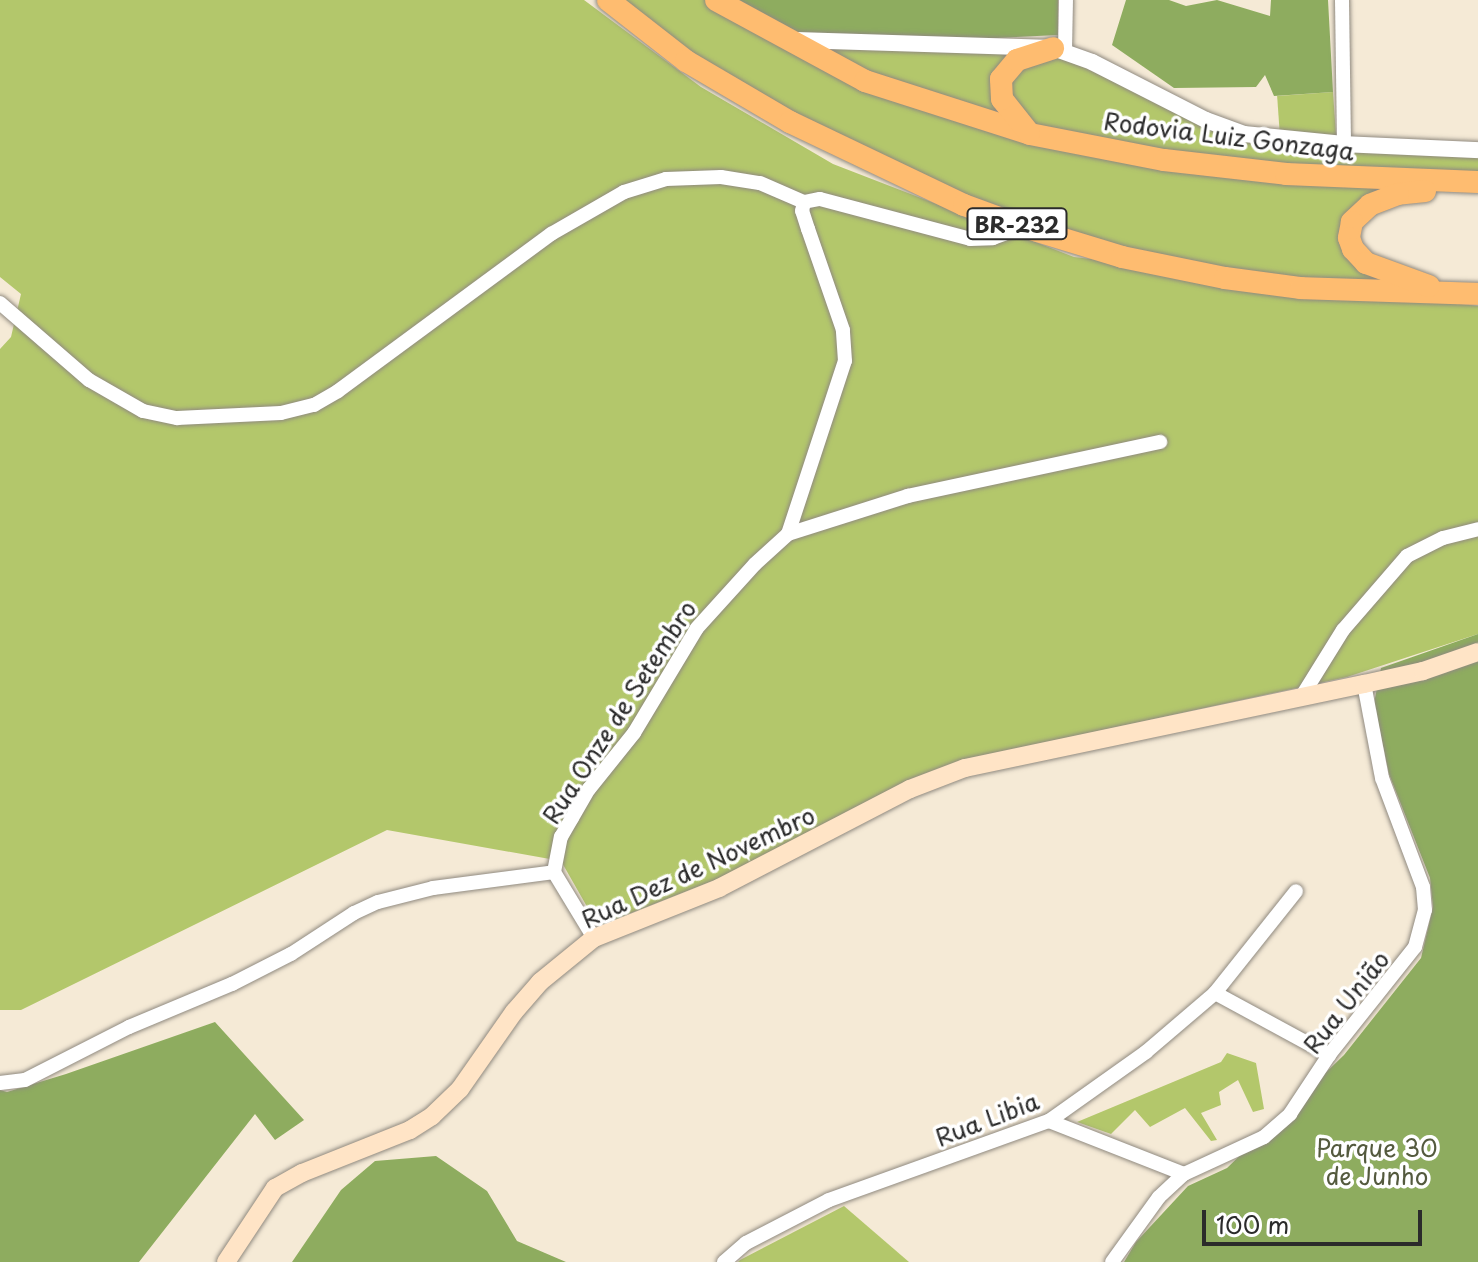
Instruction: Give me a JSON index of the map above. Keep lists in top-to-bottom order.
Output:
{
  "streets": {
    "highway": ["Rodovia Luiz Gonzaga", "BR-232"],
    "main road": ["Rua Dez de Novembro"],
    "street": ["Rua Onze de Setembro", "Rua União", "Rua Libia"]
  },
  "crossings": [
    ["Rodovia Luiz Gonzaga", "BR-232"],
    ["Rua Dez de Novembro", "Rua União"]
  ],
  "parks": ["Parque 30 de Junho"],
  "scale_bar": "100 m"
}
